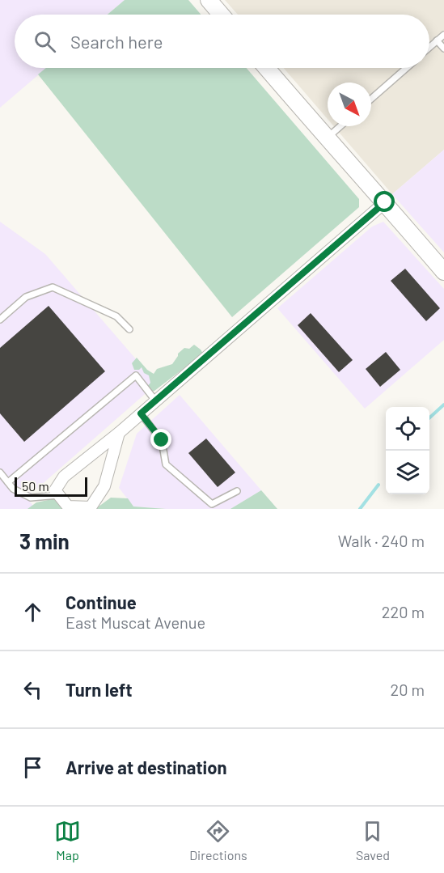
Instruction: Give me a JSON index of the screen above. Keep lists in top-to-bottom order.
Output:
{
  "scale_bar": "50 m",
  "north": "bottom right",
  "page": {
    "search": "Search here",
    "scale": "50 m",
    "heading": ["3 min", "Walk · 240 m"],
    "list": [
      ["Continue", "East Muscat Avenue", "220 m"],
      ["Turn left", "20 m"],
      "Arrive at destination"
    ],
    "nav": ["Map", "Directions", "Saved"]
  }
}
